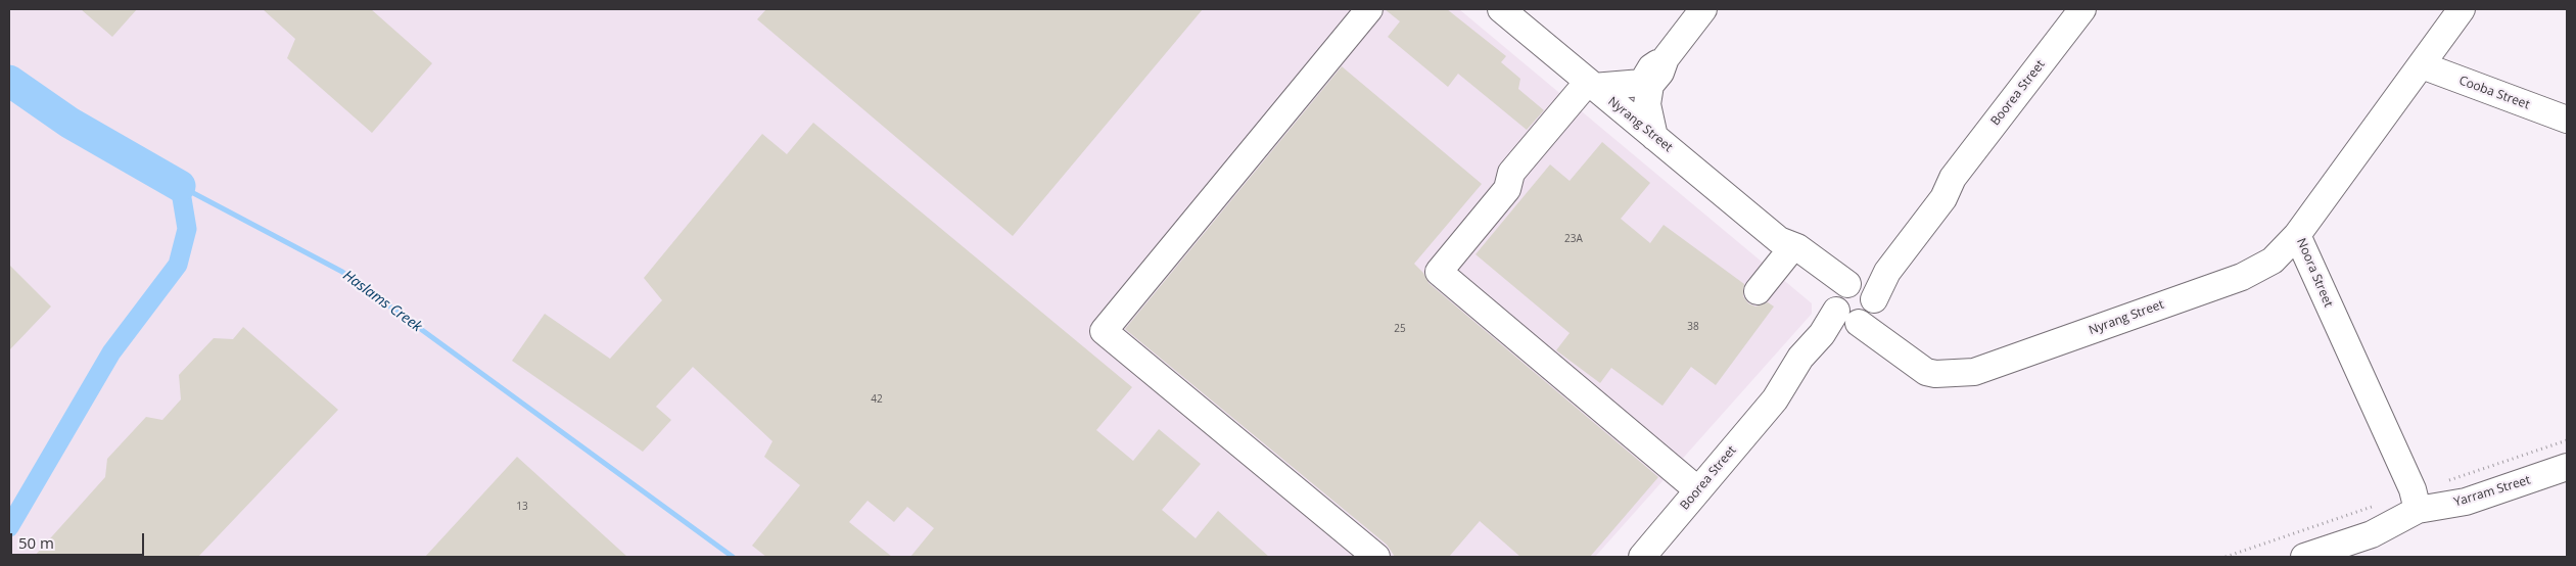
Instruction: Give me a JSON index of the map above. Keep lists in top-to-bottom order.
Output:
{
  "streets": {
    "street": [
      "Boorea Street",
      "Cooba Street",
      "Nyrang Street",
      "Noora Street",
      "Yarram Street"
    ]
  },
  "crossings": [
    ["Boorea Street", "Nyrang Street"],
    ["Cooba Street", "Noora Street"],
    ["Nyrang Street", "Noora Street"],
    ["Noora Street", "Yarram Street"]
  ],
  "water": ["Haslams Creek"],
  "house_numbers": [
    "23A",
    "38",
    "25",
    "42",
    "13"
  ],
  "scale_bar": "50 m"
}
